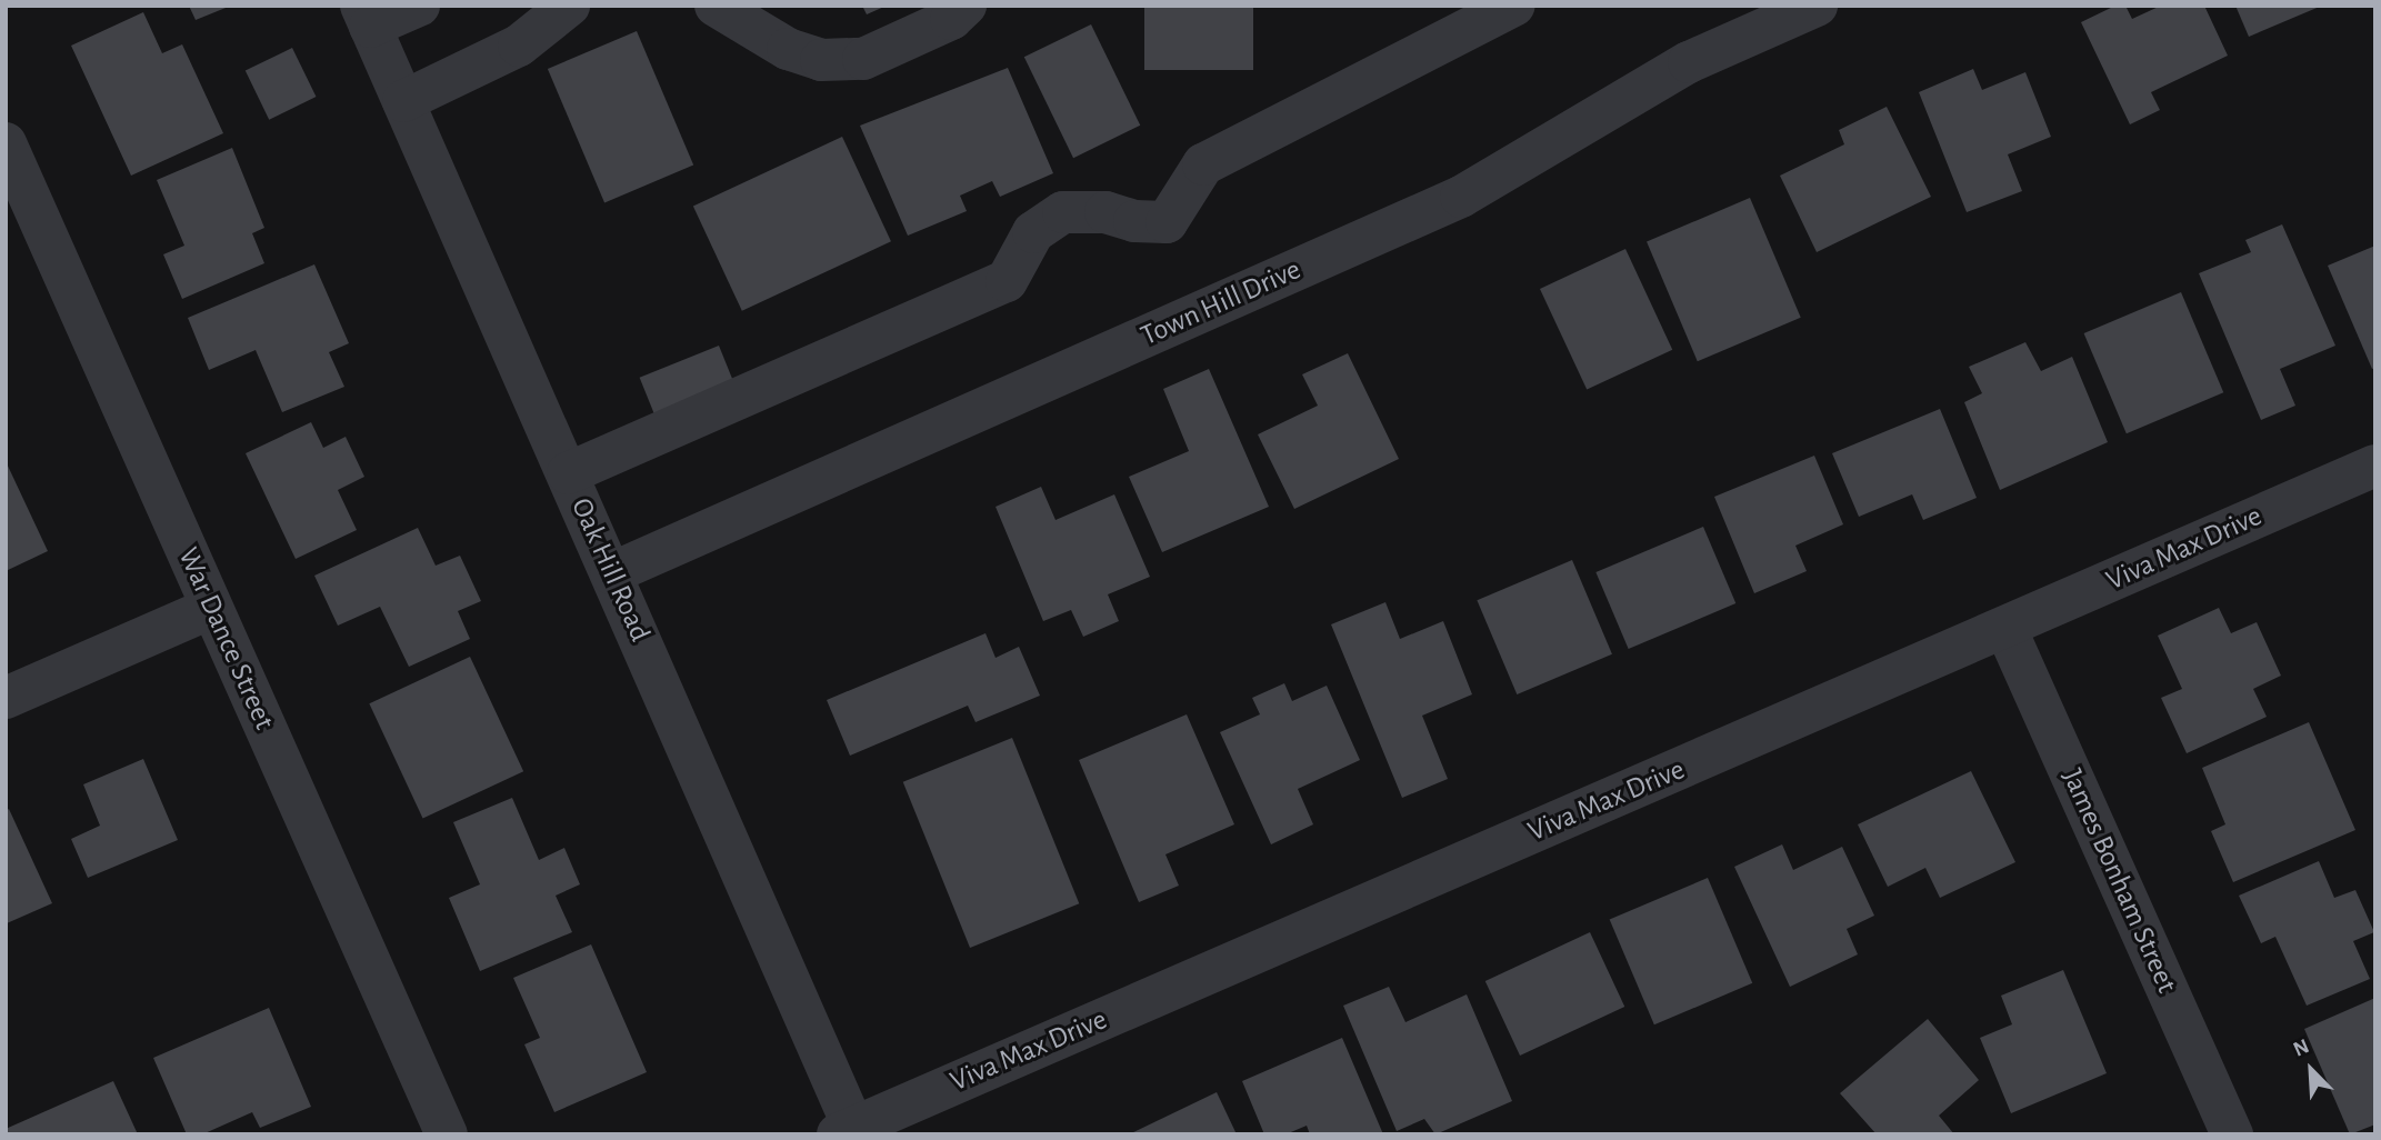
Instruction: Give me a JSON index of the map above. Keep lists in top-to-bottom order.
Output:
{
  "streets": {
    "street": [
      "Town Hill Drive",
      "Viva Max Drive",
      "Oak Hill Road",
      "War Dance Street",
      "James Bonham Street"
    ]
  },
  "crossings": [
    ["Town Hill Drive", "Oak Hill Road"],
    ["Viva Max Drive", "Oak Hill Road"],
    ["Viva Max Drive", "James Bonham Street"]
  ],
  "north": "top left"
}
